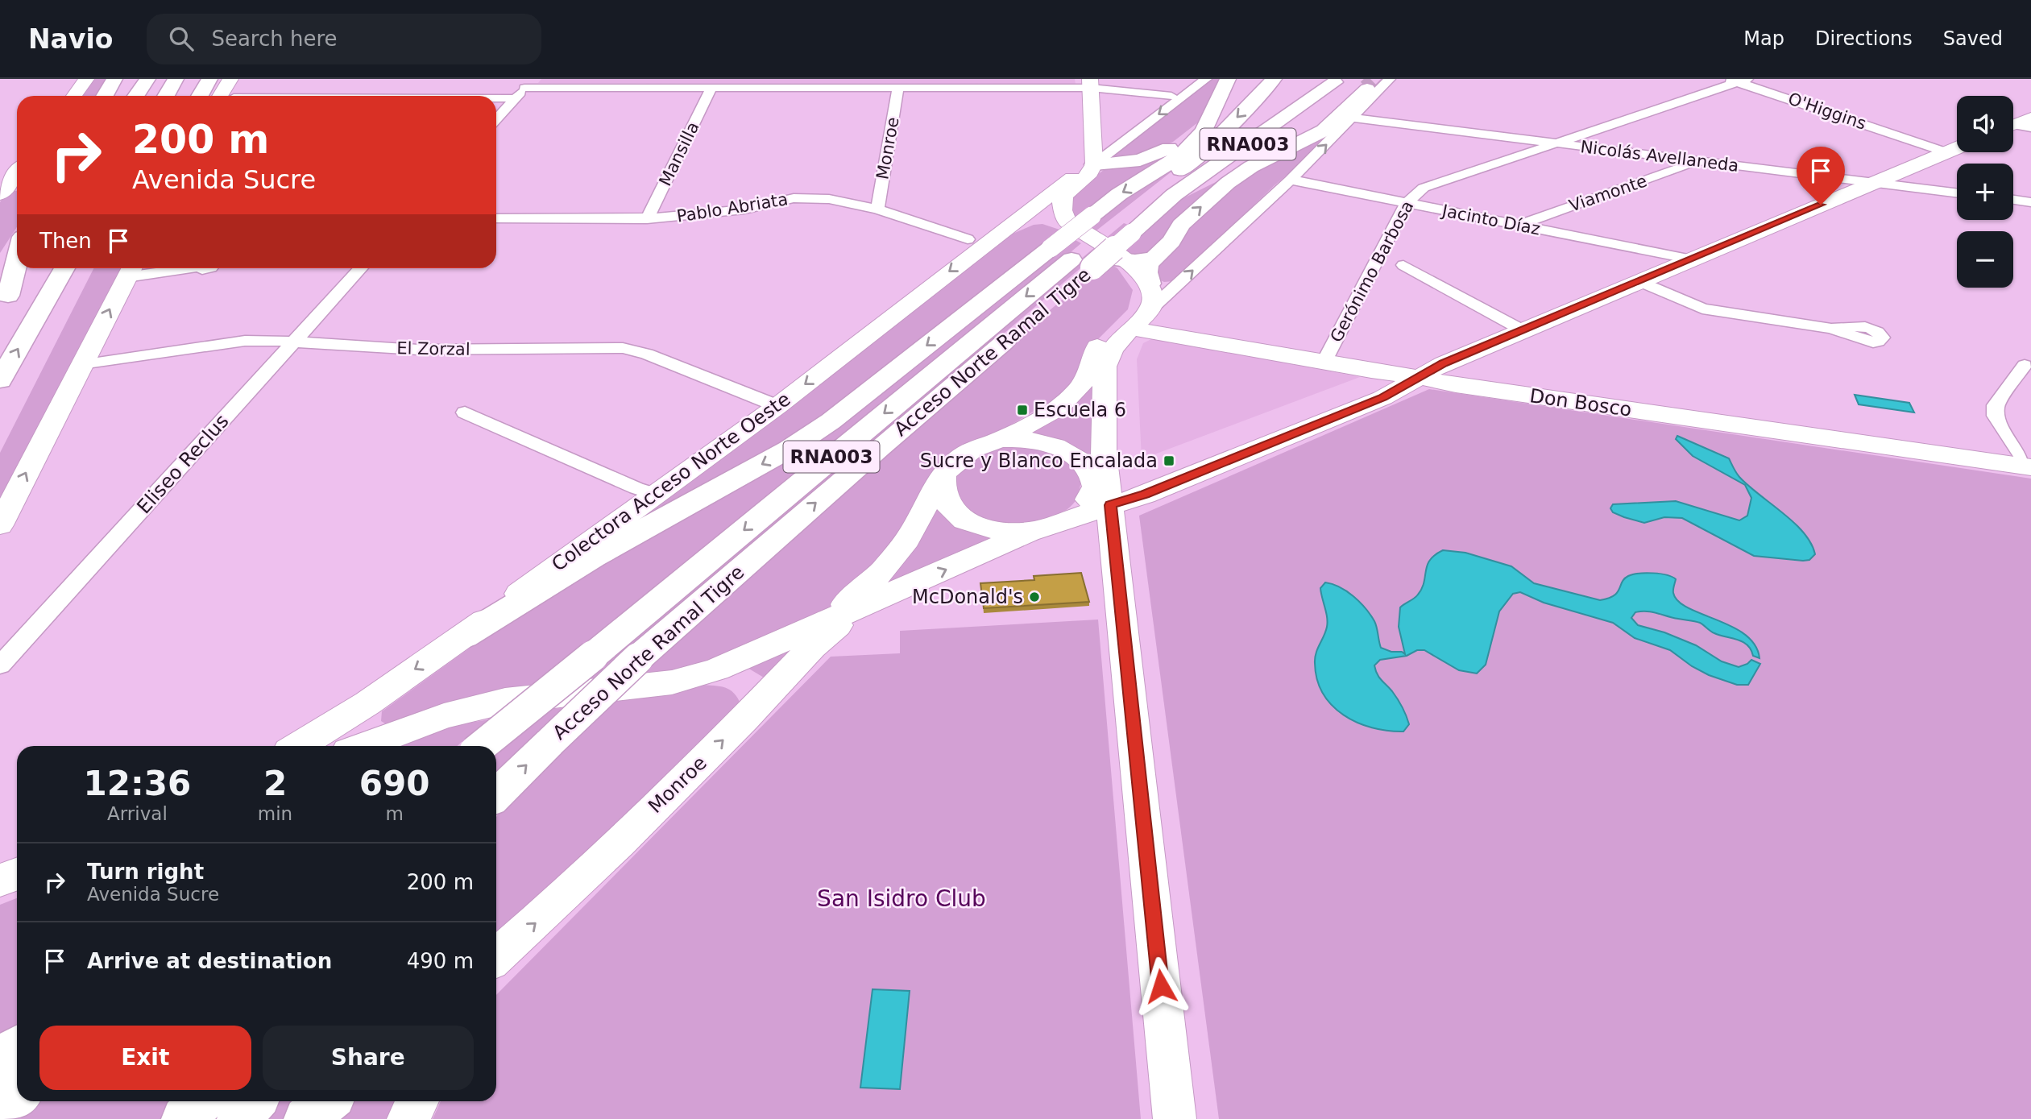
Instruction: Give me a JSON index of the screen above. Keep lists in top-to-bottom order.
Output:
{
  "streets": {
    "highway": ["RNA003", "Acceso Norte Ramal Tigre"],
    "main road": ["Monroe", "Don Bosco", "Colectora Acceso Norte Oeste"],
    "street": [
      "O'Higgins",
      "Mansilla",
      "Nicolás Avellaneda",
      "Viamonte",
      "Pablo Abriata",
      "Jacinto Díaz",
      "Gerónimo Barbosa",
      "El Zorzal",
      "Eliseo Reclus"
    ]
  },
  "crossings": [
    ["O'Higgins", "Gerónimo Barbosa"],
    ["Monroe", "Pablo Abriata"],
    ["Mansilla", "Pablo Abriata"],
    ["Nicolás Avellaneda", "Viamonte"],
    ["Nicolás Avellaneda", "Gerónimo Barbosa"],
    ["Viamonte", "Jacinto Díaz"],
    ["Jacinto Díaz", "Gerónimo Barbosa"],
    ["Gerónimo Barbosa", "Don Bosco"],
    ["El Zorzal", "Eliseo Reclus"],
    ["El Zorzal", "Colectora Acceso Norte Oeste"]
  ],
  "one_way": ["Monroe"],
  "parks": ["San Isidro Club"],
  "places": {
    "transit": ["Escuela 6", "Sucre y Blanco Encalada"],
    "other": ["McDonald's"]
  },
  "page": {
    "header": "Navio",
    "search": "Search here",
    "nav": ["Map", "Directions", "Saved"],
    "map_buttons": ["+", "−"],
    "turn": ["200 m", "Avenida Sucre"],
    "then": "Then",
    "eta": [
      "12:36",
      "Arrival",
      "2",
      "min",
      "690",
      "m"
    ],
    "list": [
      {
        "name": "Turn right",
        "note": "Avenida Sucre",
        "value": "200 m"
      },
      {
        "name": "Arrive at destination",
        "value": "490 m"
      }
    ],
    "buttons": ["Exit", "Share"]
  }
}
